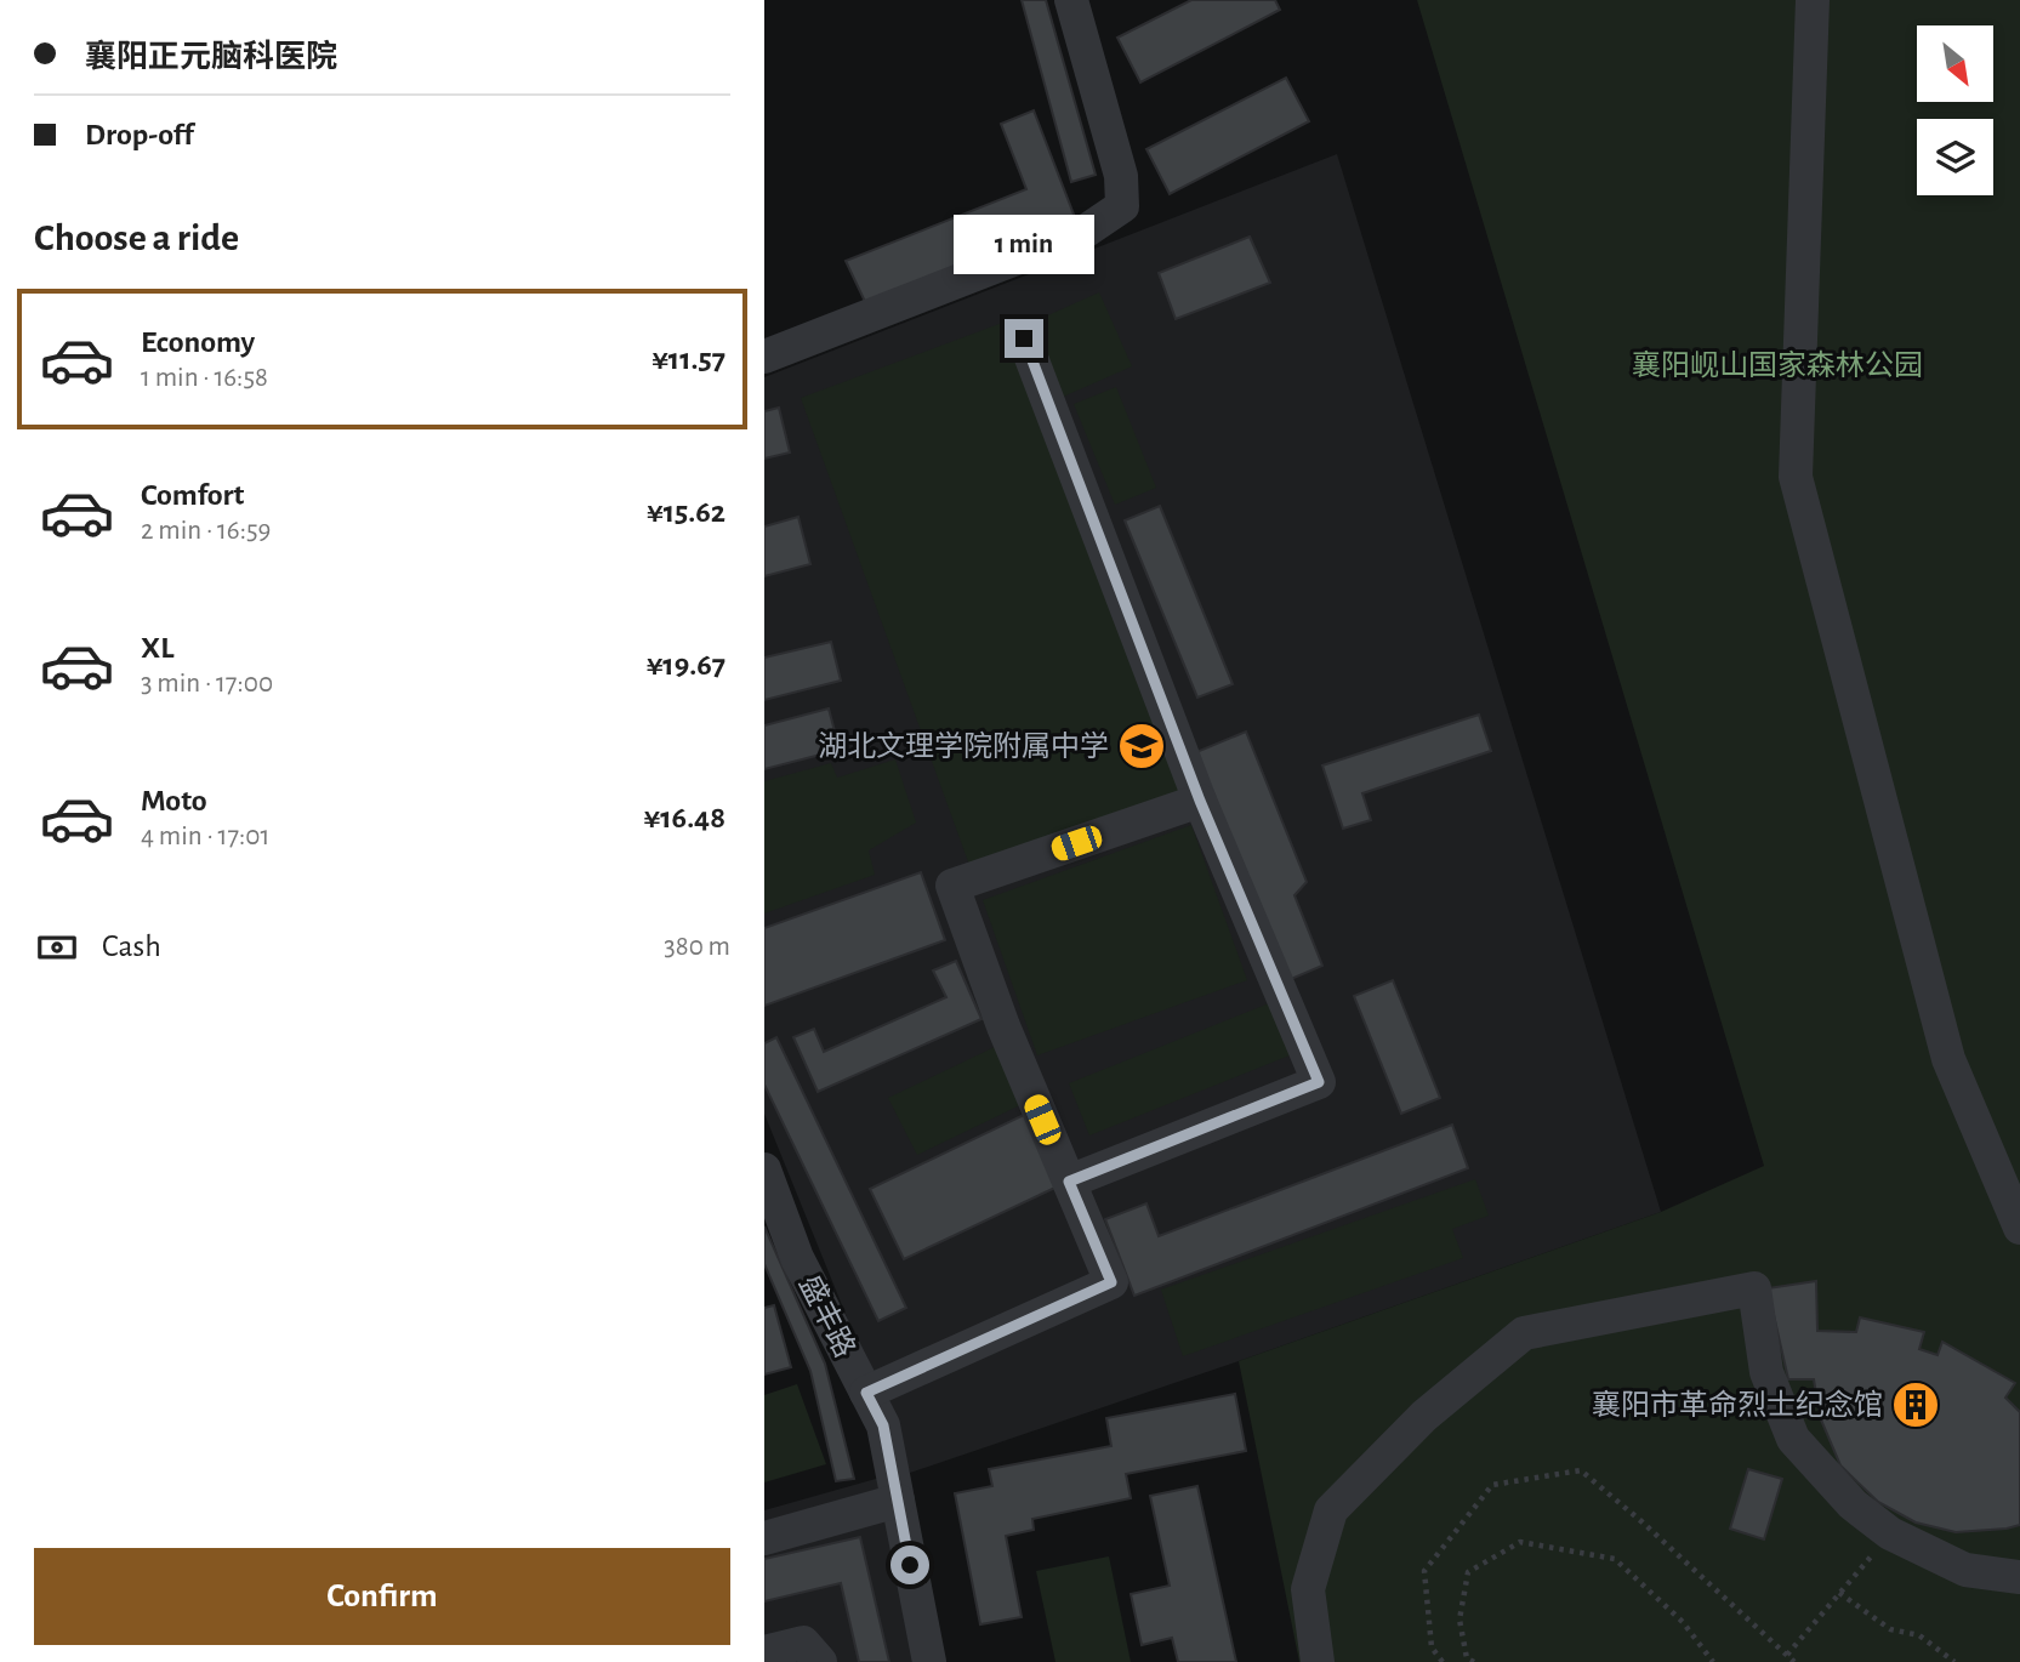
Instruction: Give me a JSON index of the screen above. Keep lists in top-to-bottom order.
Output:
{
  "streets": {
    "street": ["盛丰路"]
  },
  "parks": ["襄阳岘山国家森林公园"],
  "places": {
    "school or university": ["湖北文理学院附属中学"],
    "building": ["襄阳市革命烈士纪念馆"]
  },
  "north": "bottom right",
  "page": {
    "banner": ["襄阳正元脑科医院", "Drop-off"],
    "heading": "Choose a ride",
    "bubble": "1 min",
    "list": [
      {
        "name": "Economy",
        "note": "1 min · 16:58",
        "value": "¥11.57"
      },
      {
        "name": "Comfort",
        "note": "2 min · 16:59",
        "value": "¥15.62"
      },
      {
        "name": "XL",
        "note": "3 min · 17:00",
        "value": "¥19.67"
      },
      {
        "name": "Moto",
        "note": "4 min · 17:01",
        "value": "¥16.48"
      }
    ],
    "pay": ["Cash", "380 m"],
    "buttons": "Confirm"
  }
}
